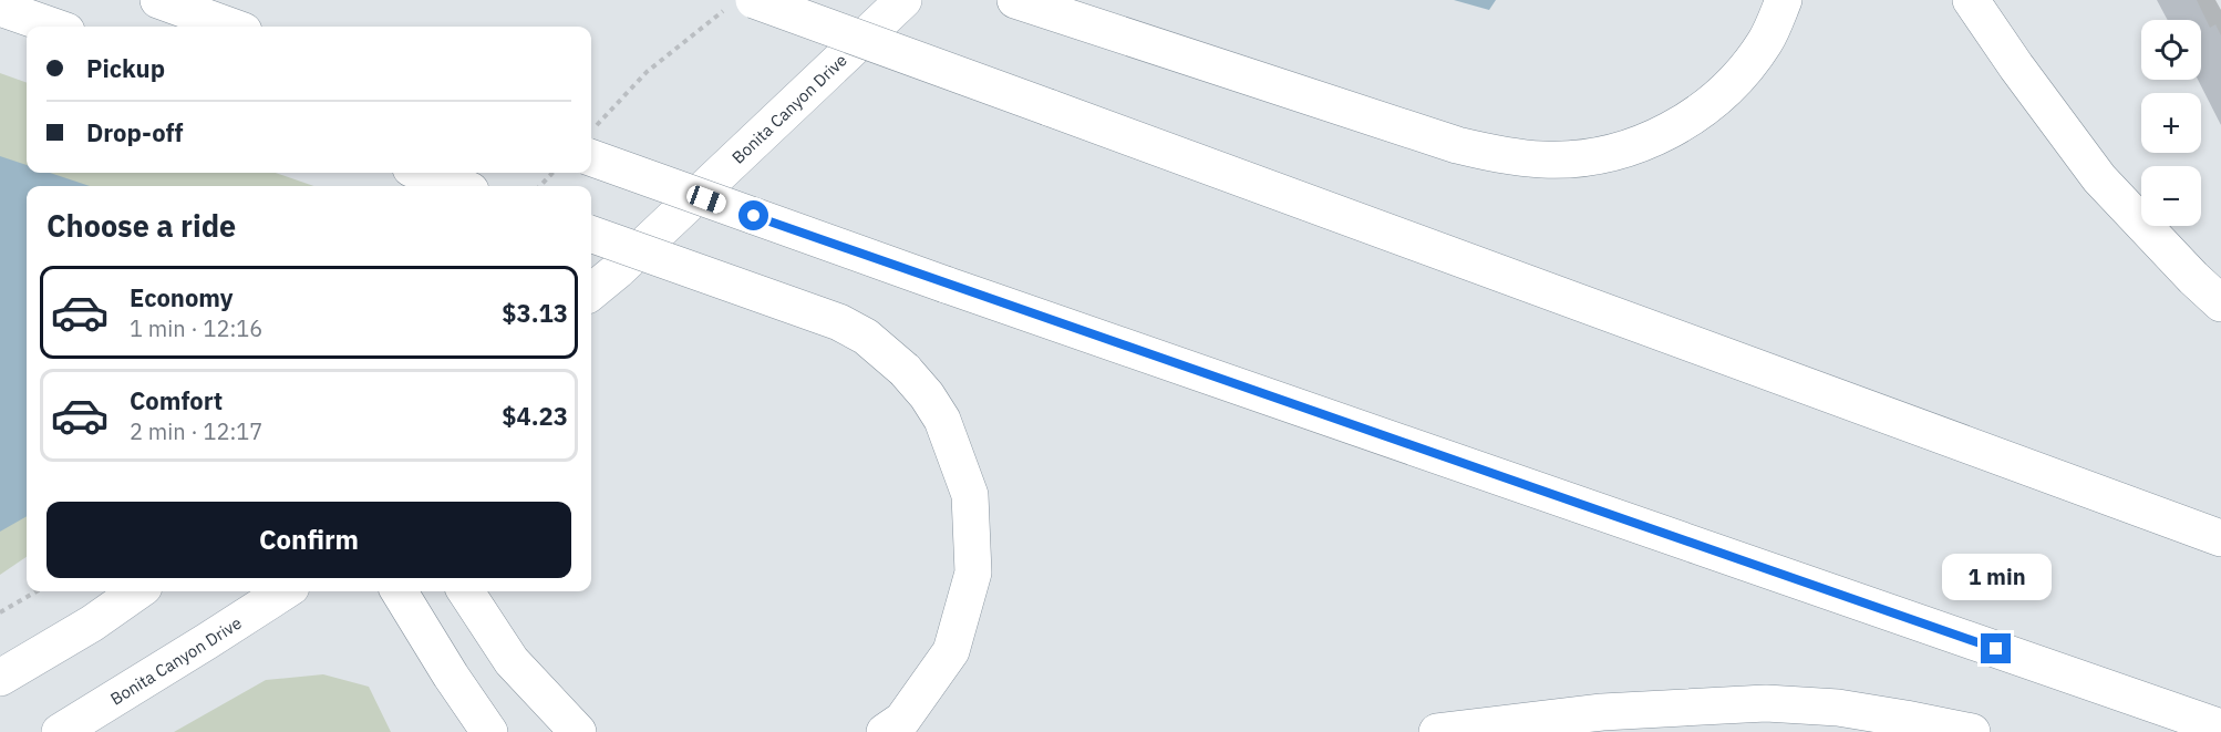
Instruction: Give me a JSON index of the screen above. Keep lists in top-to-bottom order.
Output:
{
  "streets": {
    "main road": ["Bonita Canyon Drive"]
  },
  "page": {
    "map_buttons": ["+", "−"],
    "banner": ["Pickup", "Drop-off"],
    "heading": "Choose a ride",
    "list": [
      {
        "name": "Economy",
        "note": "1 min · 12:16",
        "value": "$3.13"
      },
      {
        "name": "Comfort",
        "note": "2 min · 12:17",
        "value": "$4.23"
      }
    ],
    "buttons": "Confirm",
    "bubble": "1 min"
  }
}
